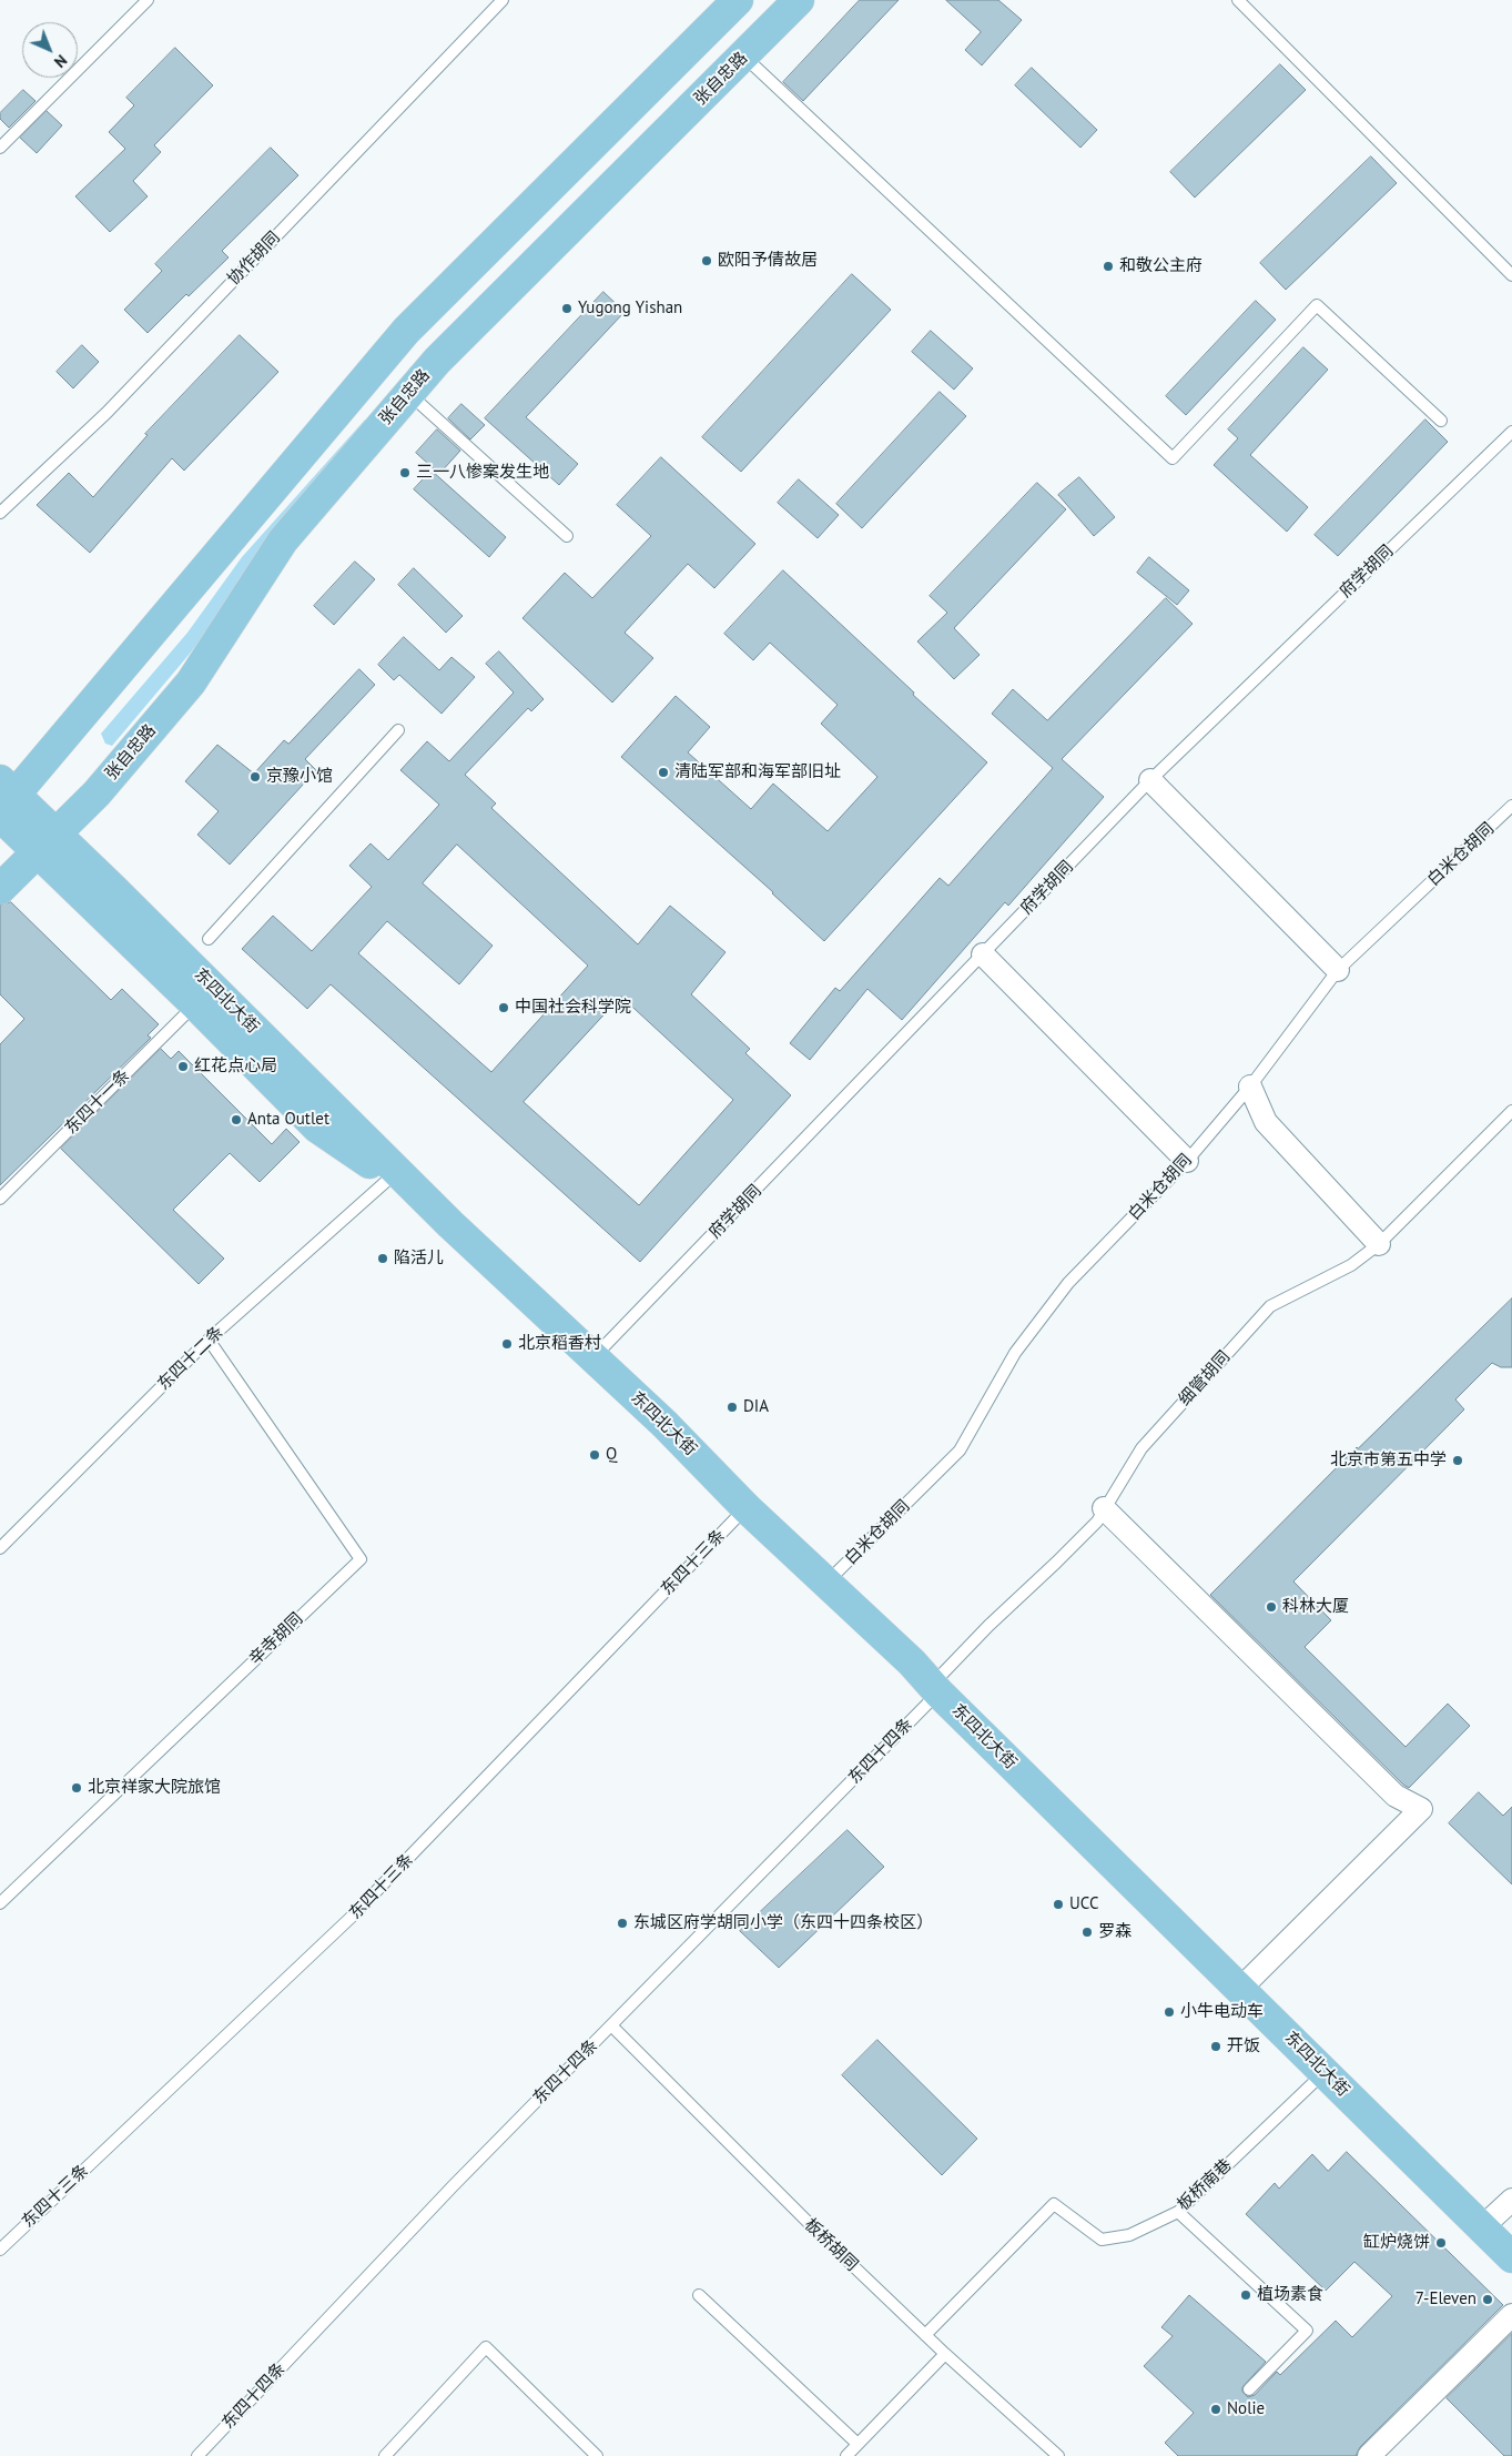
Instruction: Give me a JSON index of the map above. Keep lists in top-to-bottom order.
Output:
{
  "streets": {
    "main road": ["张自忠路", "东四北大街"],
    "lane": [
      "协作胡同",
      "府学胡同",
      "白米仓胡同",
      "东四十一条",
      "东四十二条",
      "细管胡同",
      "东四十三条",
      "辛寺胡同",
      "东四十四条",
      "板桥南巷",
      "板桥胡同"
    ]
  },
  "crossings": [
    ["张自忠路", "东四北大街"],
    ["府学胡同", "东四北大街"],
    ["白米仓胡同", "东四北大街"],
    ["东四北大街", "东四十一条"],
    ["东四北大街", "东四十二条"],
    ["东四北大街", "细管胡同"],
    ["东四北大街", "东四十三条"],
    ["东四北大街", "东四十四条"],
    ["东四北大街", "板桥南巷"],
    ["东四十二条", "辛寺胡同"],
    ["细管胡同", "东四十四条"],
    ["东四十四条", "板桥胡同"],
    ["板桥南巷", "板桥胡同"]
  ],
  "places": [
    "欧阳予倩故居",
    "和敬公主府",
    "Yugong Yishan",
    "三一八惨案发生地",
    "清陆军部和海军部旧址",
    "京豫小馆",
    "中国社会科学院",
    "红花点心局",
    "Anta Outlet",
    "陷活儿",
    "北京稻香村",
    "DIA",
    "Q",
    "北京市第五中学",
    "科林大厦",
    "北京祥家大院旅馆",
    "UCC",
    "东城区府学胡同小学（东四十四条校区）",
    "罗森",
    "小牛电动车",
    "开饭",
    "缸炉烧饼",
    "植场素食",
    "7-Eleven",
    "Nolie"
  ],
  "north": "bottom right"
}
